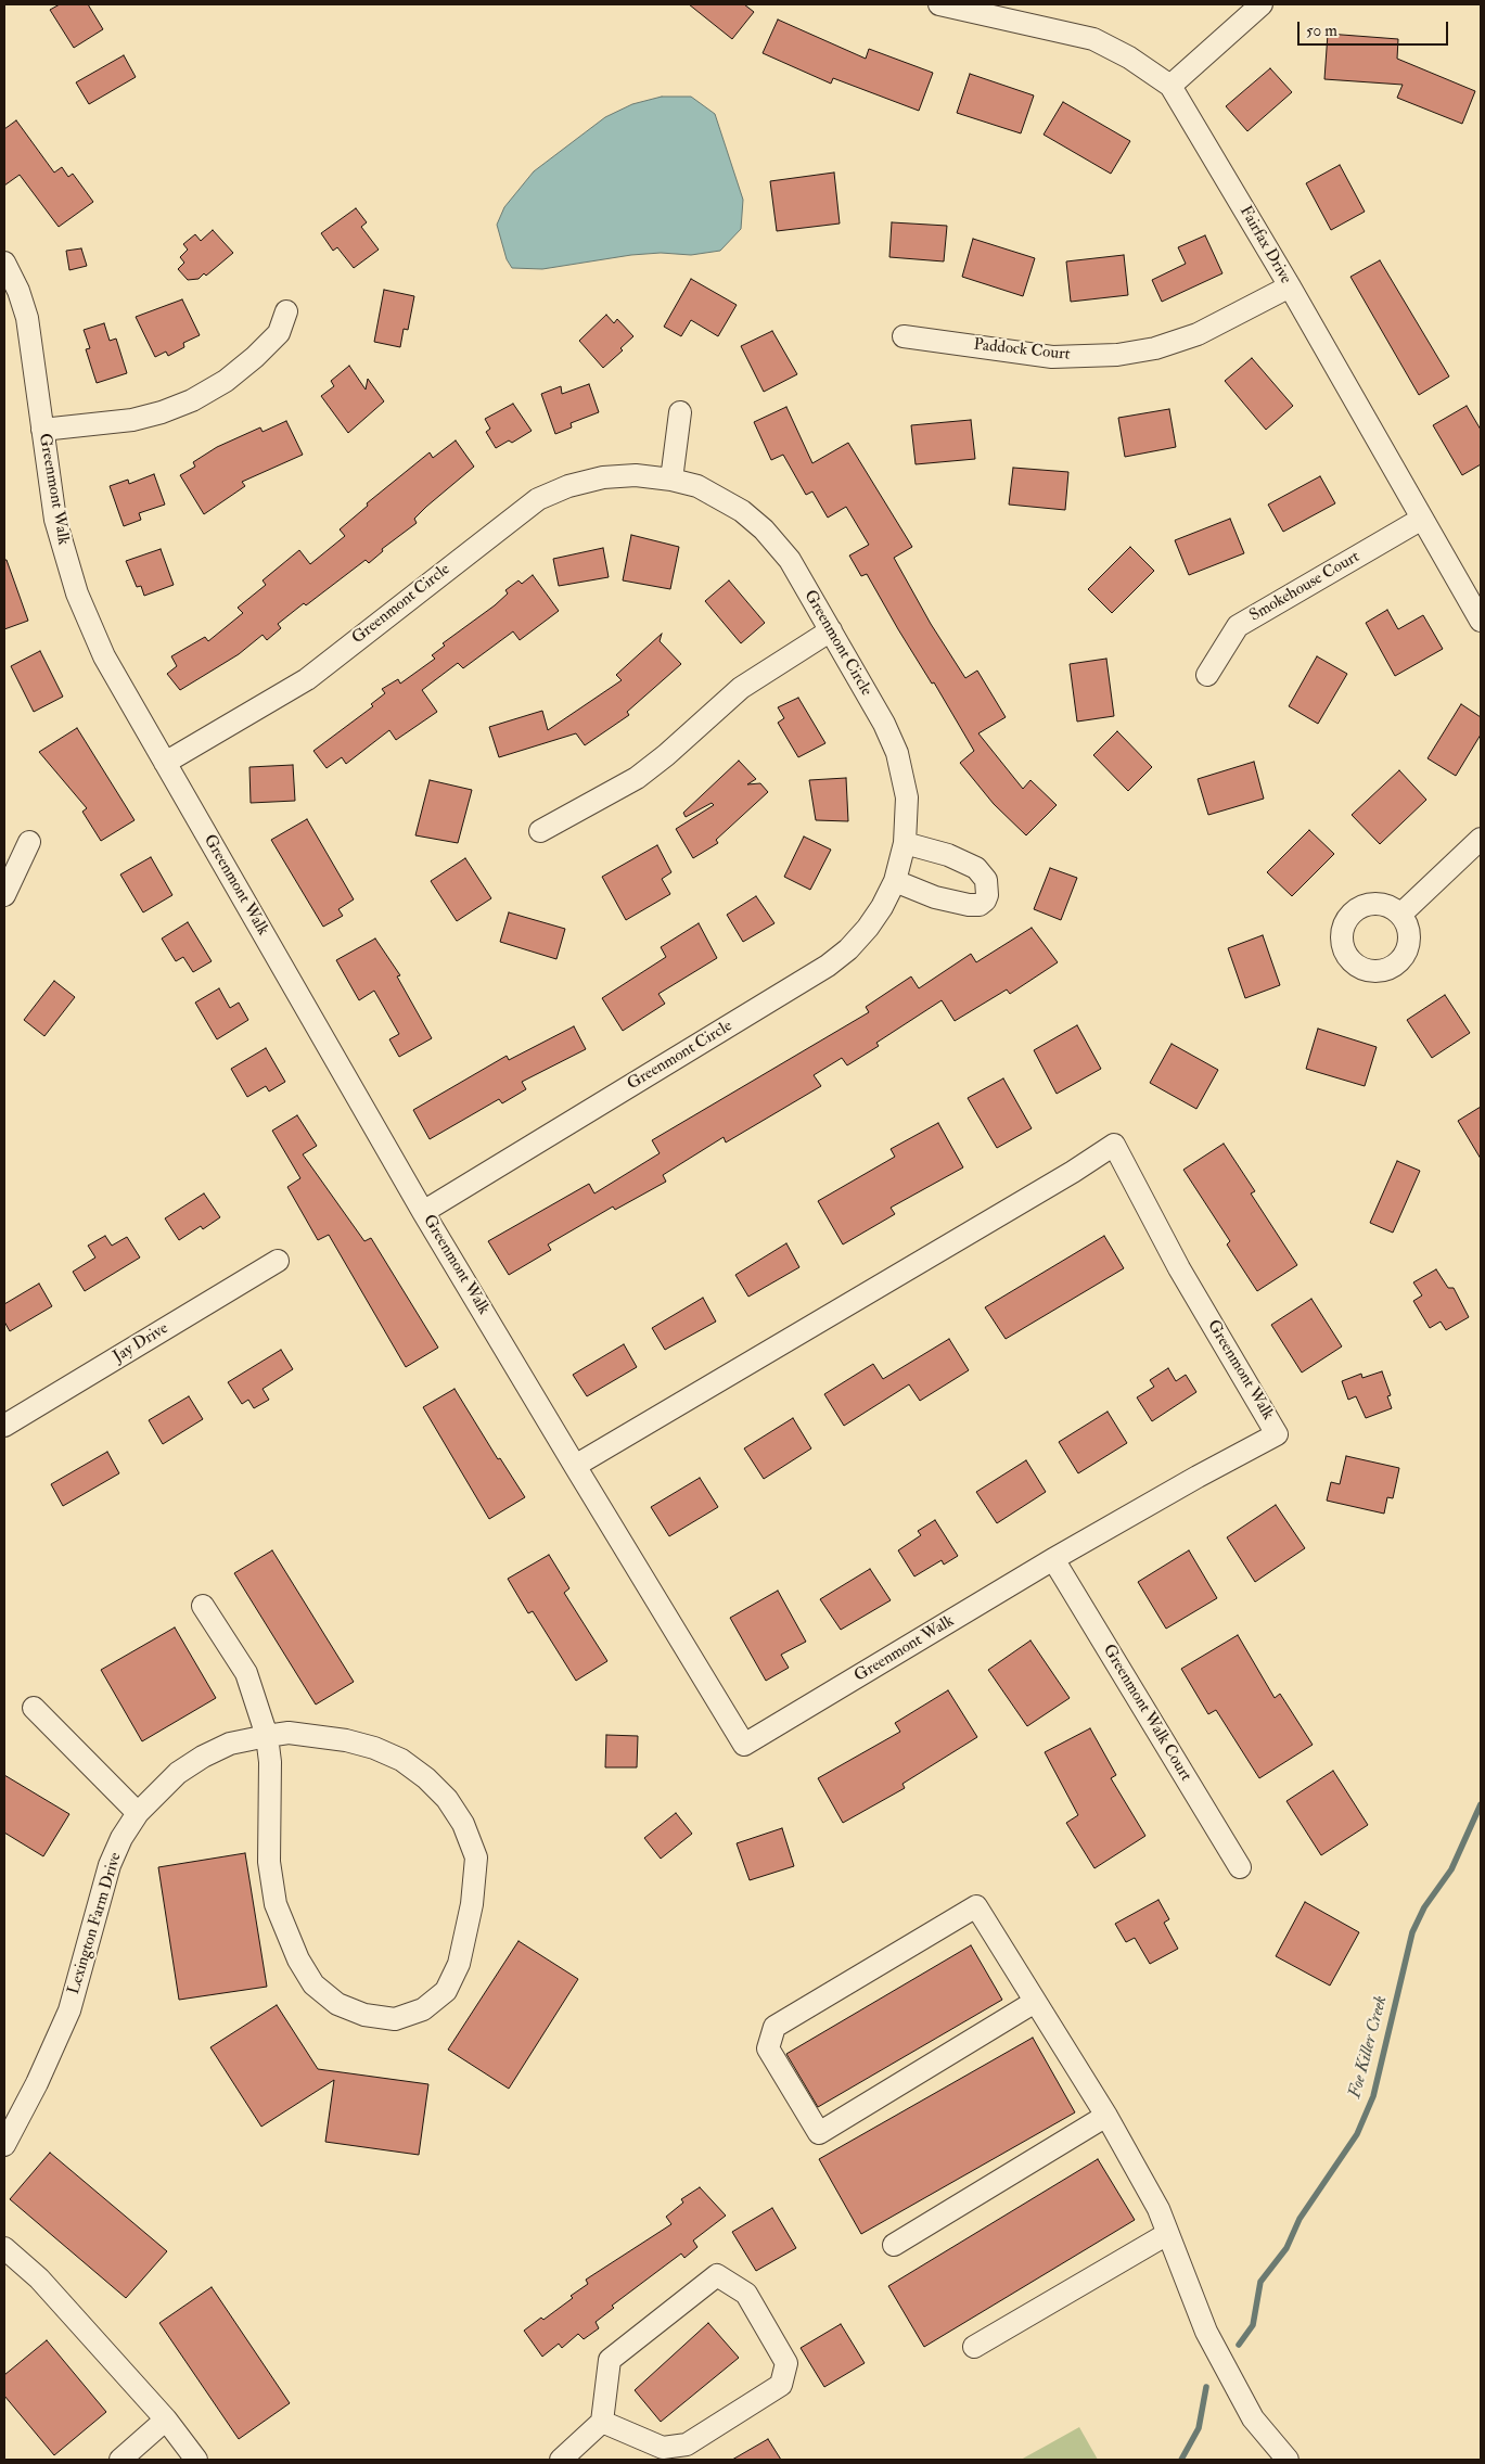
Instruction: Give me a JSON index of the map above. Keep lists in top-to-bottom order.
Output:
{
  "streets": {
    "street": [
      "Fairfax Drive",
      "Paddock Court",
      "Greenmont Walk",
      "Smokehouse Court",
      "Greenmont Circle",
      "Jay Drive",
      "Greenmont Walk Court",
      "Lexington Farm Drive"
    ]
  },
  "crossings": [
    ["Fairfax Drive", "Paddock Court"],
    ["Fairfax Drive", "Smokehouse Court"],
    ["Greenmont Walk", "Greenmont Circle"],
    ["Greenmont Walk", "Greenmont Walk Court"]
  ],
  "water": ["Foe Killer Creek"],
  "scale_bar": "50 m"
}
